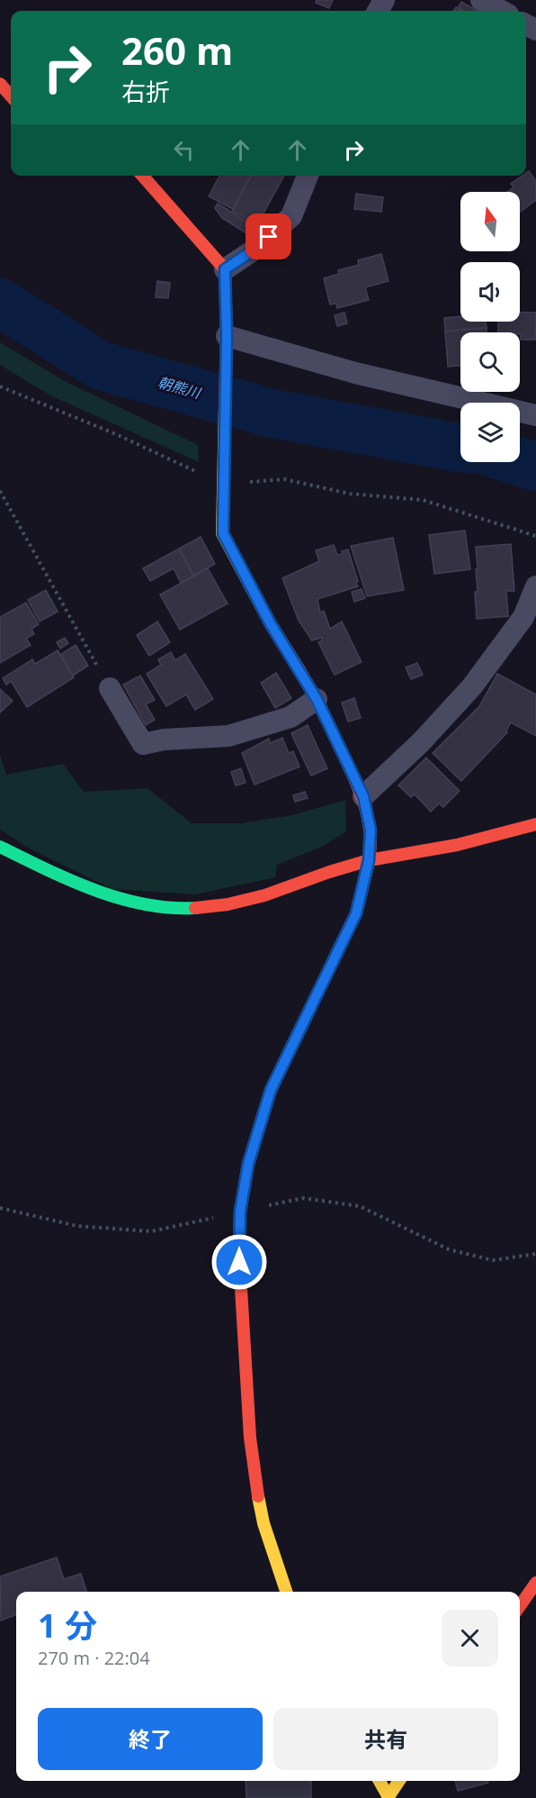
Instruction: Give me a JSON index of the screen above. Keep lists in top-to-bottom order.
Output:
{
  "water": ["朝熊川"],
  "north": "top",
  "page": {
    "turn": ["260 m", "右折"],
    "heading": ["1 分", "270 m · 22:04"],
    "buttons": ["終了", "共有"]
  }
}
